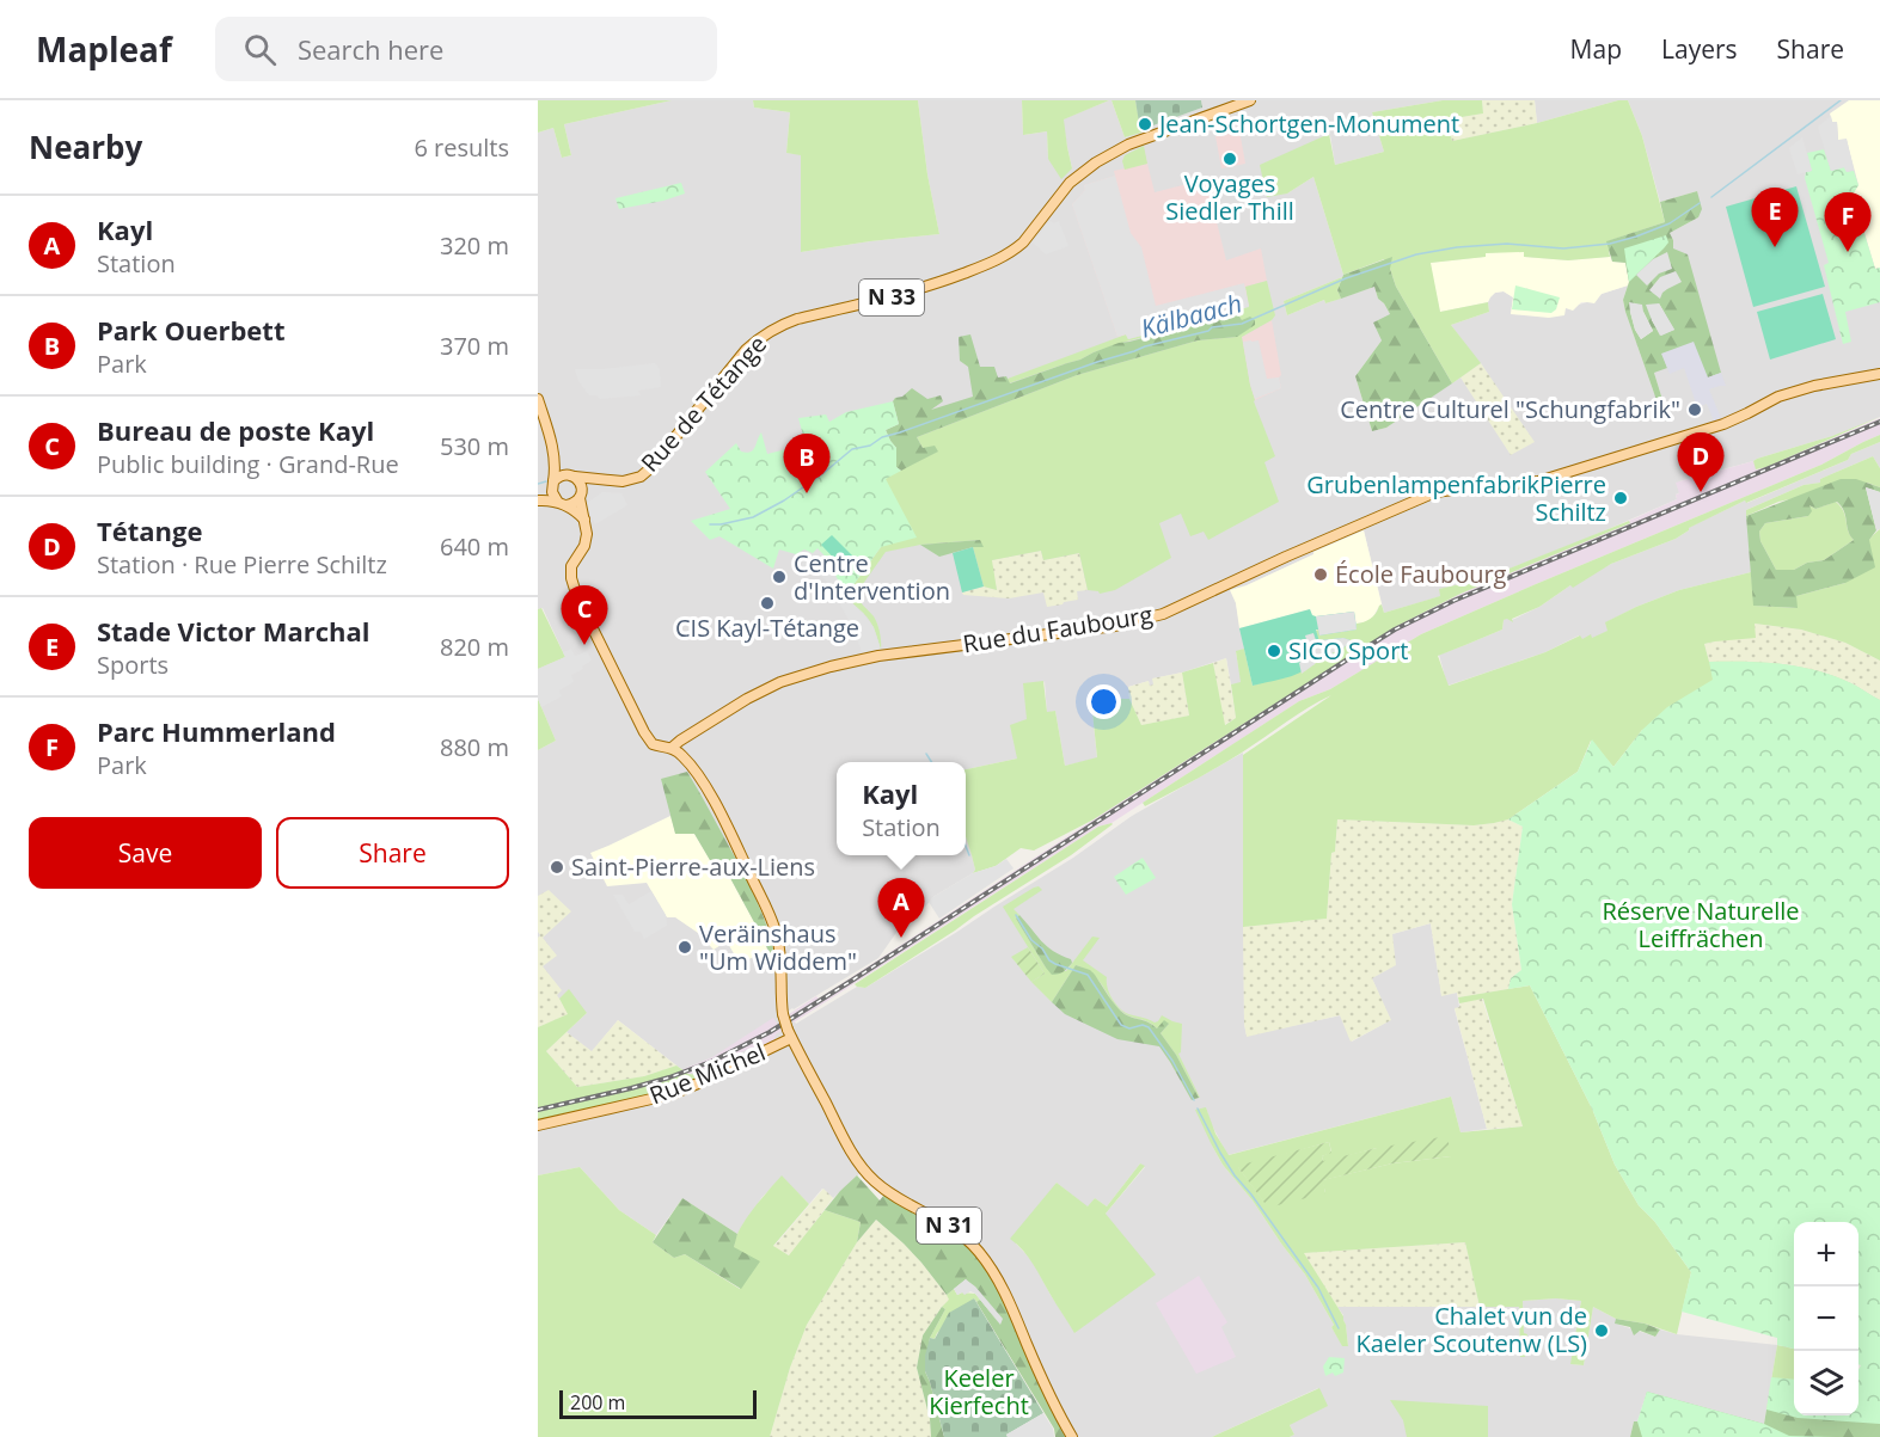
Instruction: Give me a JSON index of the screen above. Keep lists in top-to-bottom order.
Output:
{
  "streets": {
    "main road": [
      "N 33",
      "Rue de Tétange",
      "Rue du Faubourg",
      "Rue Michel",
      "N 31"
    ]
  },
  "crossings": [
    ["N 33", "Rue de Tétange"],
    ["Rue du Faubourg", "N 31"],
    ["Rue Michel", "N 31"]
  ],
  "water": ["Kälbaach"],
  "parks": ["Réserve Naturelle Leiffrächen", "Keeler Kierfecht"],
  "places": [
    "Jean-Schortgen-Monument",
    "Voyages Siedler Thill",
    "Centre Culturel \"Schungfabrik\"",
    "GrubenlampenfabrikPierre Schiltz",
    "École Faubourg",
    "Centre d'Intervention",
    "CIS Kayl-Tétange",
    "SICO Sport",
    "Saint-Pierre-aux-Liens",
    "Veräinshaus \"Um Widdem\"",
    "Chalet vun de Kaeler Scoutenw (LS)"
  ],
  "scale_bar": "200 m",
  "page": {
    "header": "Mapleaf",
    "search": "Search here",
    "nav": ["Map", "Layers", "Share"],
    "heading": ["Nearby", "6 results"],
    "pins": [
      "E",
      "F",
      "D",
      "B",
      "C",
      "A"
    ],
    "list": [
      {
        "mark": "A",
        "name": "Kayl",
        "note": "Station",
        "value": "320 m"
      },
      {
        "mark": "B",
        "name": "Park Ouerbett",
        "note": "Park",
        "value": "370 m"
      },
      {
        "mark": "C",
        "name": "Bureau de poste Kayl",
        "note": "Public building · Grand-Rue",
        "value": "530 m"
      },
      {
        "mark": "D",
        "name": "Tétange",
        "note": "Station · Rue Pierre Schiltz",
        "value": "640 m"
      },
      {
        "mark": "E",
        "name": "Stade Victor Marchal",
        "note": "Sports",
        "value": "820 m"
      },
      {
        "mark": "F",
        "name": "Parc Hummerland",
        "note": "Park",
        "value": "880 m"
      }
    ],
    "popup": ["Kayl", "Station"],
    "buttons": ["Save", "Share"],
    "map_buttons": ["+", "−"],
    "scale": "200 m"
  }
}
